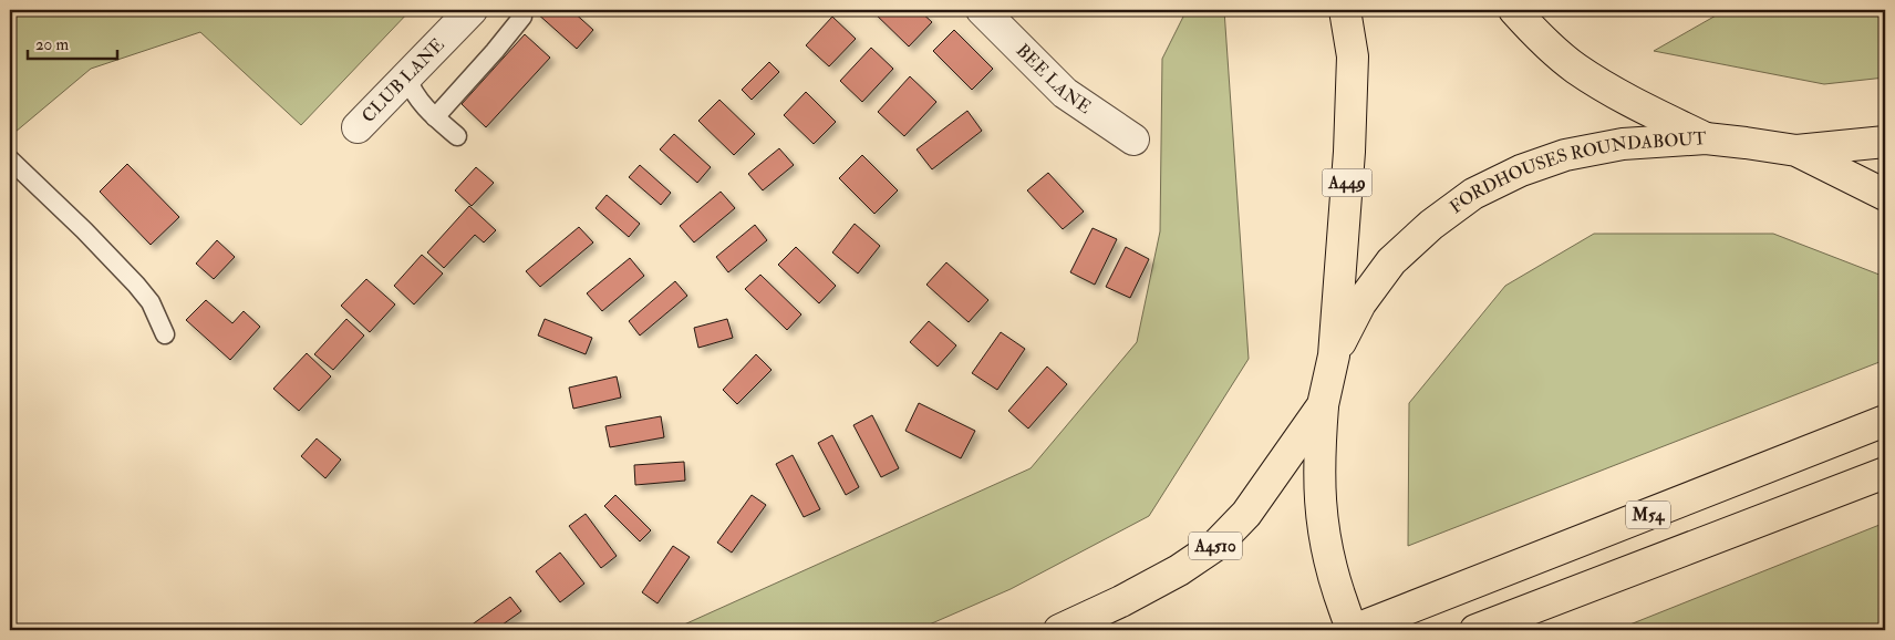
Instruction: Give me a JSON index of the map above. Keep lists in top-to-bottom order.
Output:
{
  "streets": {
    "highway": [
      "FORDHOUSES ROUNDABOUT",
      "A449",
      "M54",
      "A4510"
    ],
    "street": ["BEE LANE", "CLUB LANE"]
  },
  "crossings": [
    ["FORDHOUSES ROUNDABOUT", "A449"]
  ],
  "scale_bar": "20 m"
}
